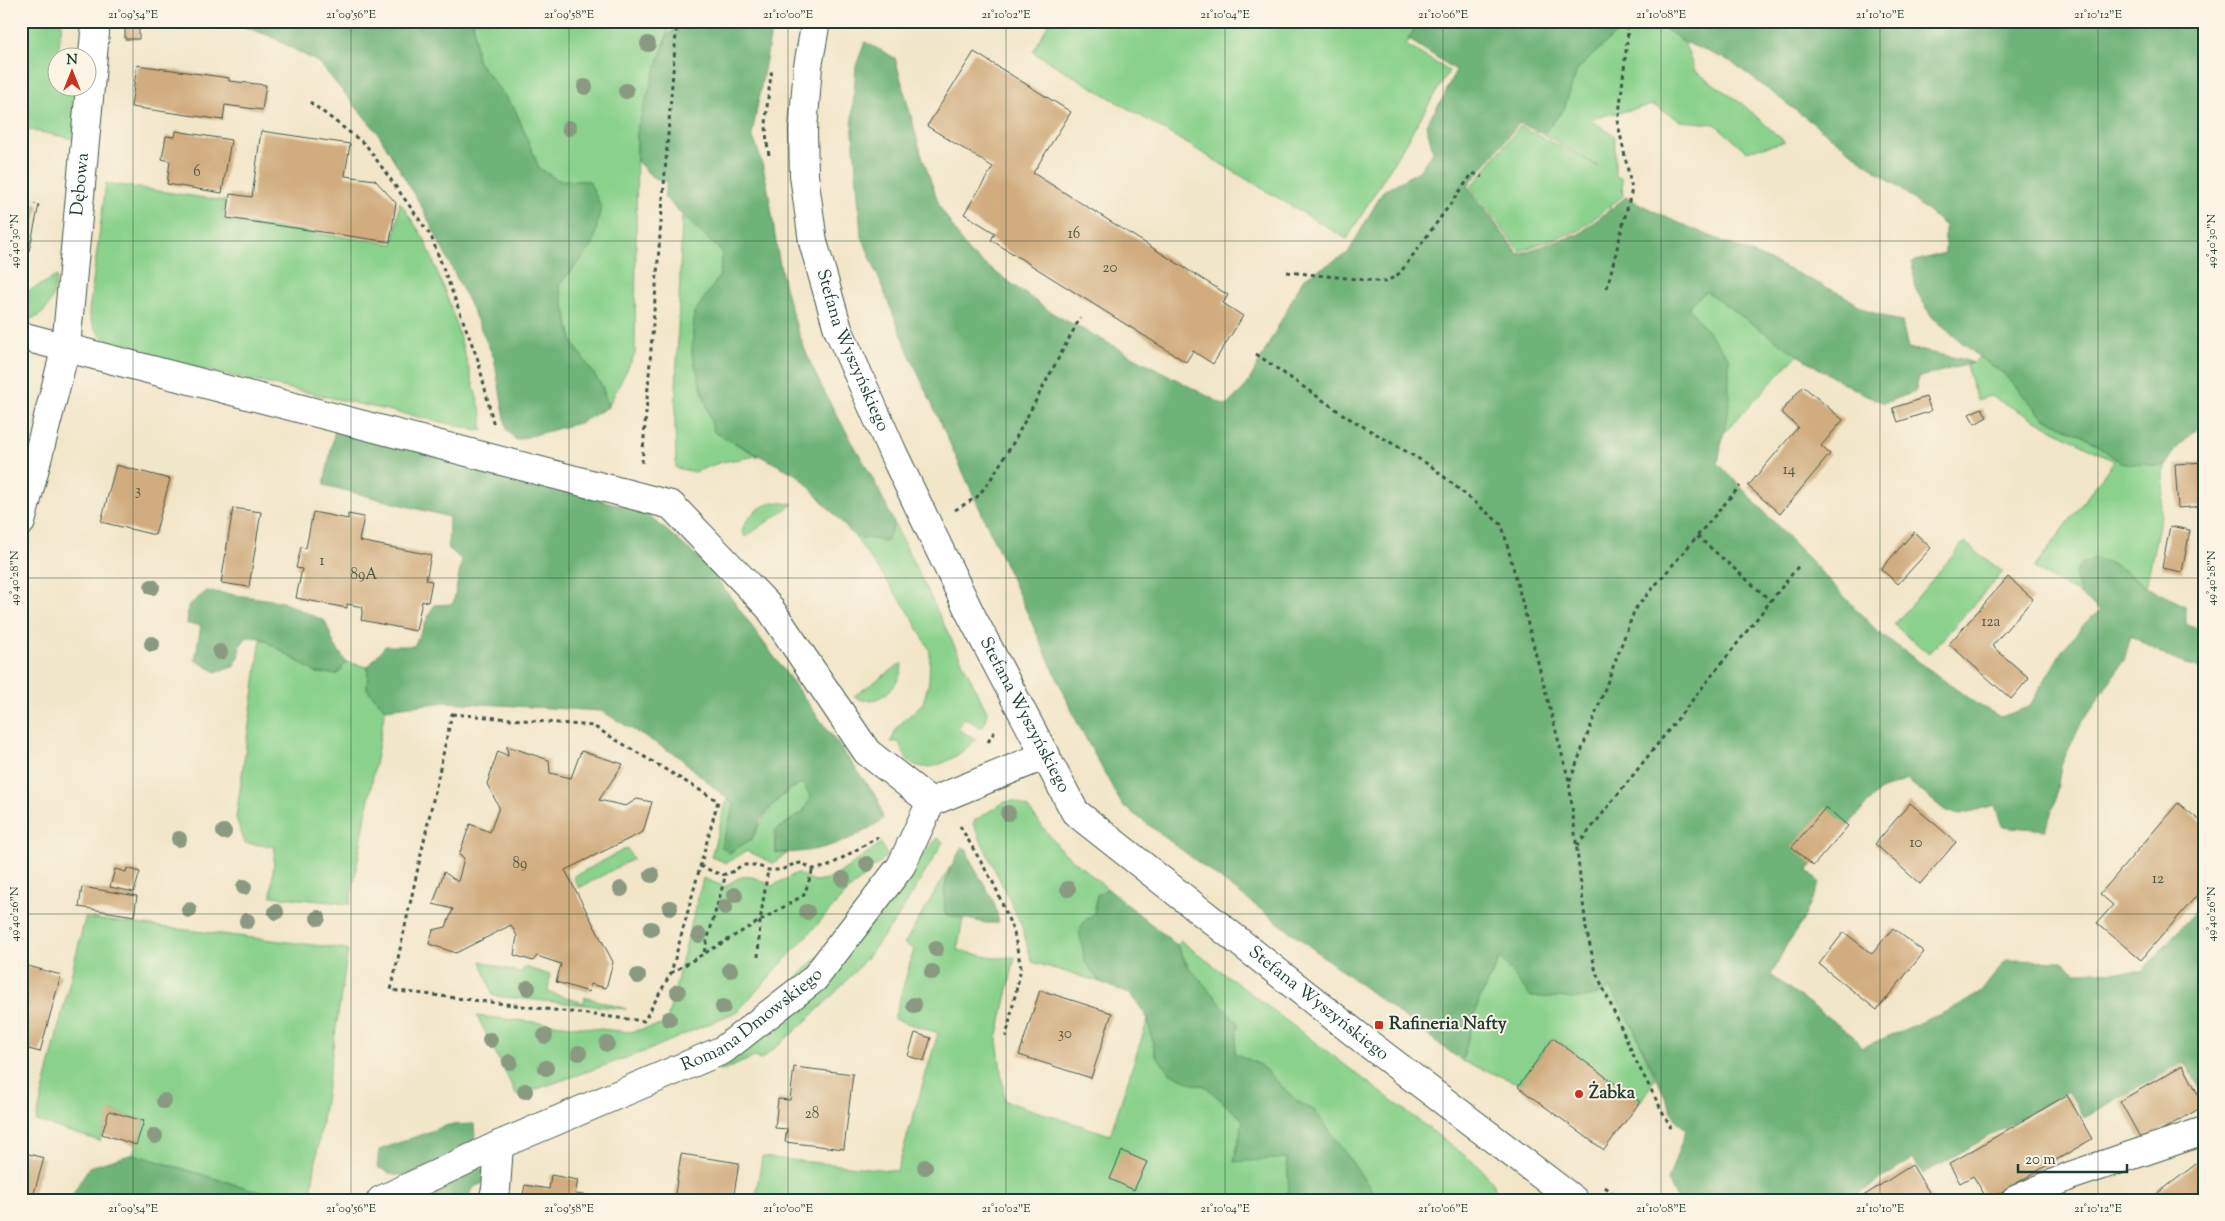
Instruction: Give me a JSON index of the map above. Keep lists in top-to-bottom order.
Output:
{
  "streets": {
    "street": ["Dębowa", "Stefana Wyszyńskiego", "Romana Dmowskiego"]
  },
  "places": {
    "transit": ["Rafineria Nafty"],
    "other": ["Żabka"]
  },
  "house_numbers": [
    "6",
    "16",
    "20",
    "14",
    "3",
    "1",
    "89A",
    "12a",
    "10",
    "89",
    "12",
    "30",
    "28"
  ],
  "scale_bar": "20 m",
  "north": "top",
  "coordinates": [
    "21°09'54\"E",
    "21°09'56\"E",
    "21°09'58\"E",
    "21°10'00\"E",
    "21°10'02\"E",
    "21°10'04\"E",
    "21°10'06\"E",
    "21°10'08\"E",
    "21°10'10\"E",
    "21°10'12\"E",
    "49°40'30\"N",
    "49°40'28\"N",
    "49°40'26\"N"
  ]
}
